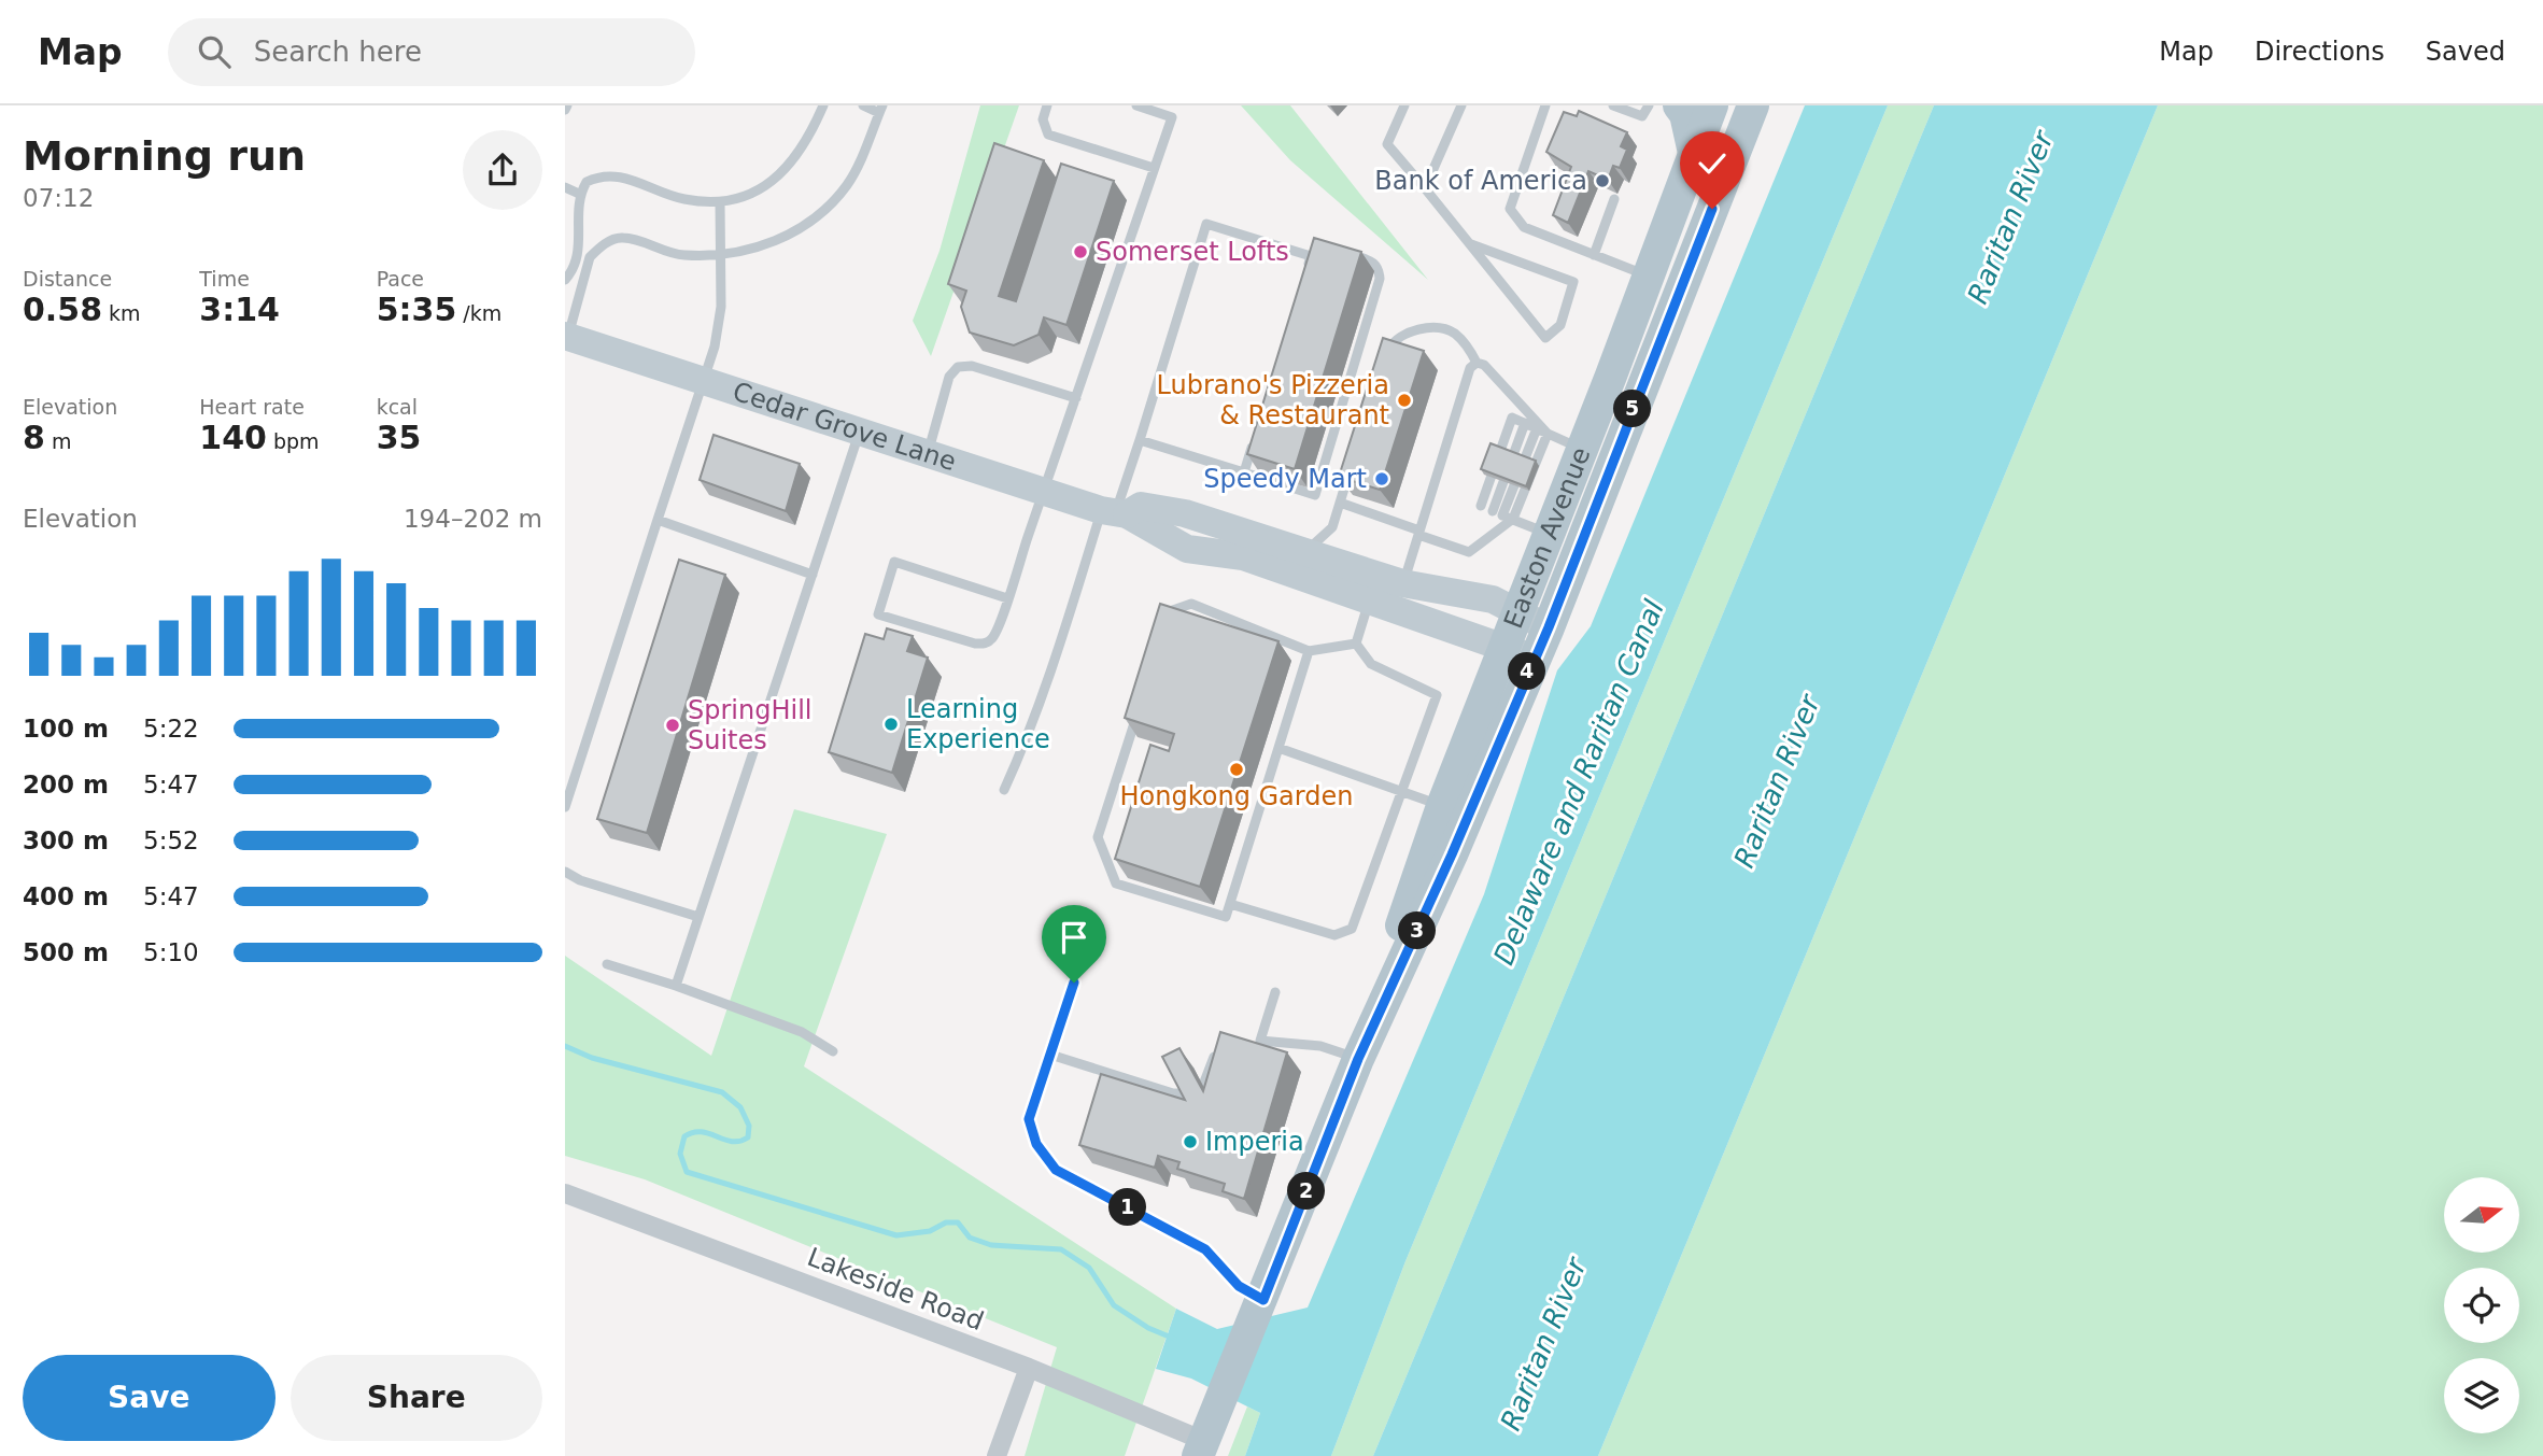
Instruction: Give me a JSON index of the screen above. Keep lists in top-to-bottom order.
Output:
{
  "streets": {
    "main road": ["Cedar Grove Lane", "Easton Avenue"],
    "street": ["Lakeside Road"]
  },
  "crossings": [
    ["Cedar Grove Lane", "Easton Avenue"],
    ["Easton Avenue", "Lakeside Road"]
  ],
  "water": ["Raritan River", "Delaware and Raritan Canal"],
  "places": [
    "Bank of America",
    "Somerset Lofts",
    "Lubrano's Pizzeria & Restaurant",
    "Speedy Mart",
    "Learning Experience",
    "SpringHill Suites",
    "Hongkong Garden",
    "Imperia"
  ],
  "north": "right",
  "page": {
    "header": "Map",
    "search": "Search here",
    "nav": ["Map", "Directions", "Saved"],
    "heading": ["Morning run", "07:12"],
    "stats": [
      ["Distance", "0.58 km"],
      ["Time", "3:14"],
      ["Pace", "5:35 /km"],
      ["Elevation", "8 m"],
      ["Heart rate", "140 bpm"],
      ["kcal", "35"]
    ],
    "pins": [
      "5",
      "4",
      "3",
      "2",
      "1"
    ],
    "chart": ["Elevation", "194–202 m"],
    "list": [
      {
        "name": "100 m",
        "note": "5:22"
      },
      {
        "name": "200 m",
        "note": "5:47"
      },
      {
        "name": "300 m",
        "note": "5:52"
      },
      {
        "name": "400 m",
        "note": "5:47"
      },
      {
        "name": "500 m",
        "note": "5:10"
      }
    ],
    "buttons": ["Save", "Share"]
  }
}
